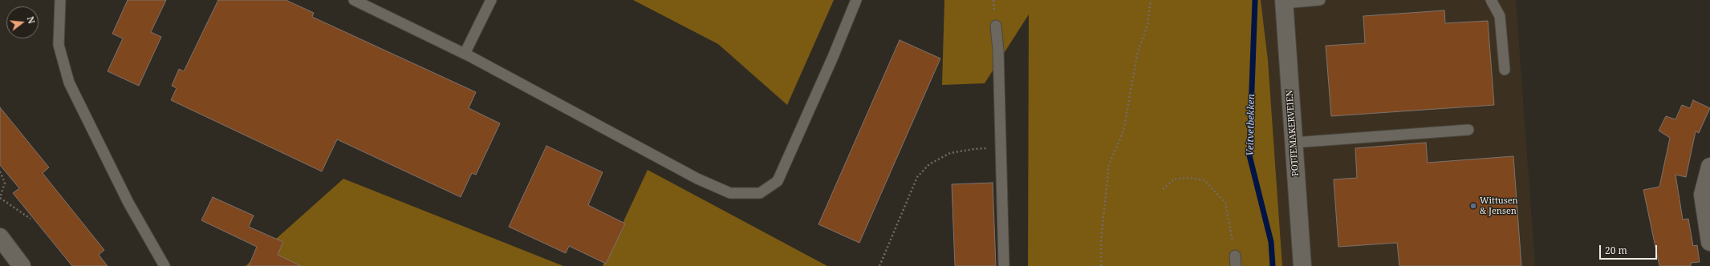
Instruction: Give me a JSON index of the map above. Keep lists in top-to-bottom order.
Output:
{
  "streets": {
    "street": ["POTTEMAKERVEIEN"]
  },
  "water": ["Veitvetbekken"],
  "places": ["Wittusen & Jensen"],
  "scale_bar": "20 m",
  "north": "right"
}
